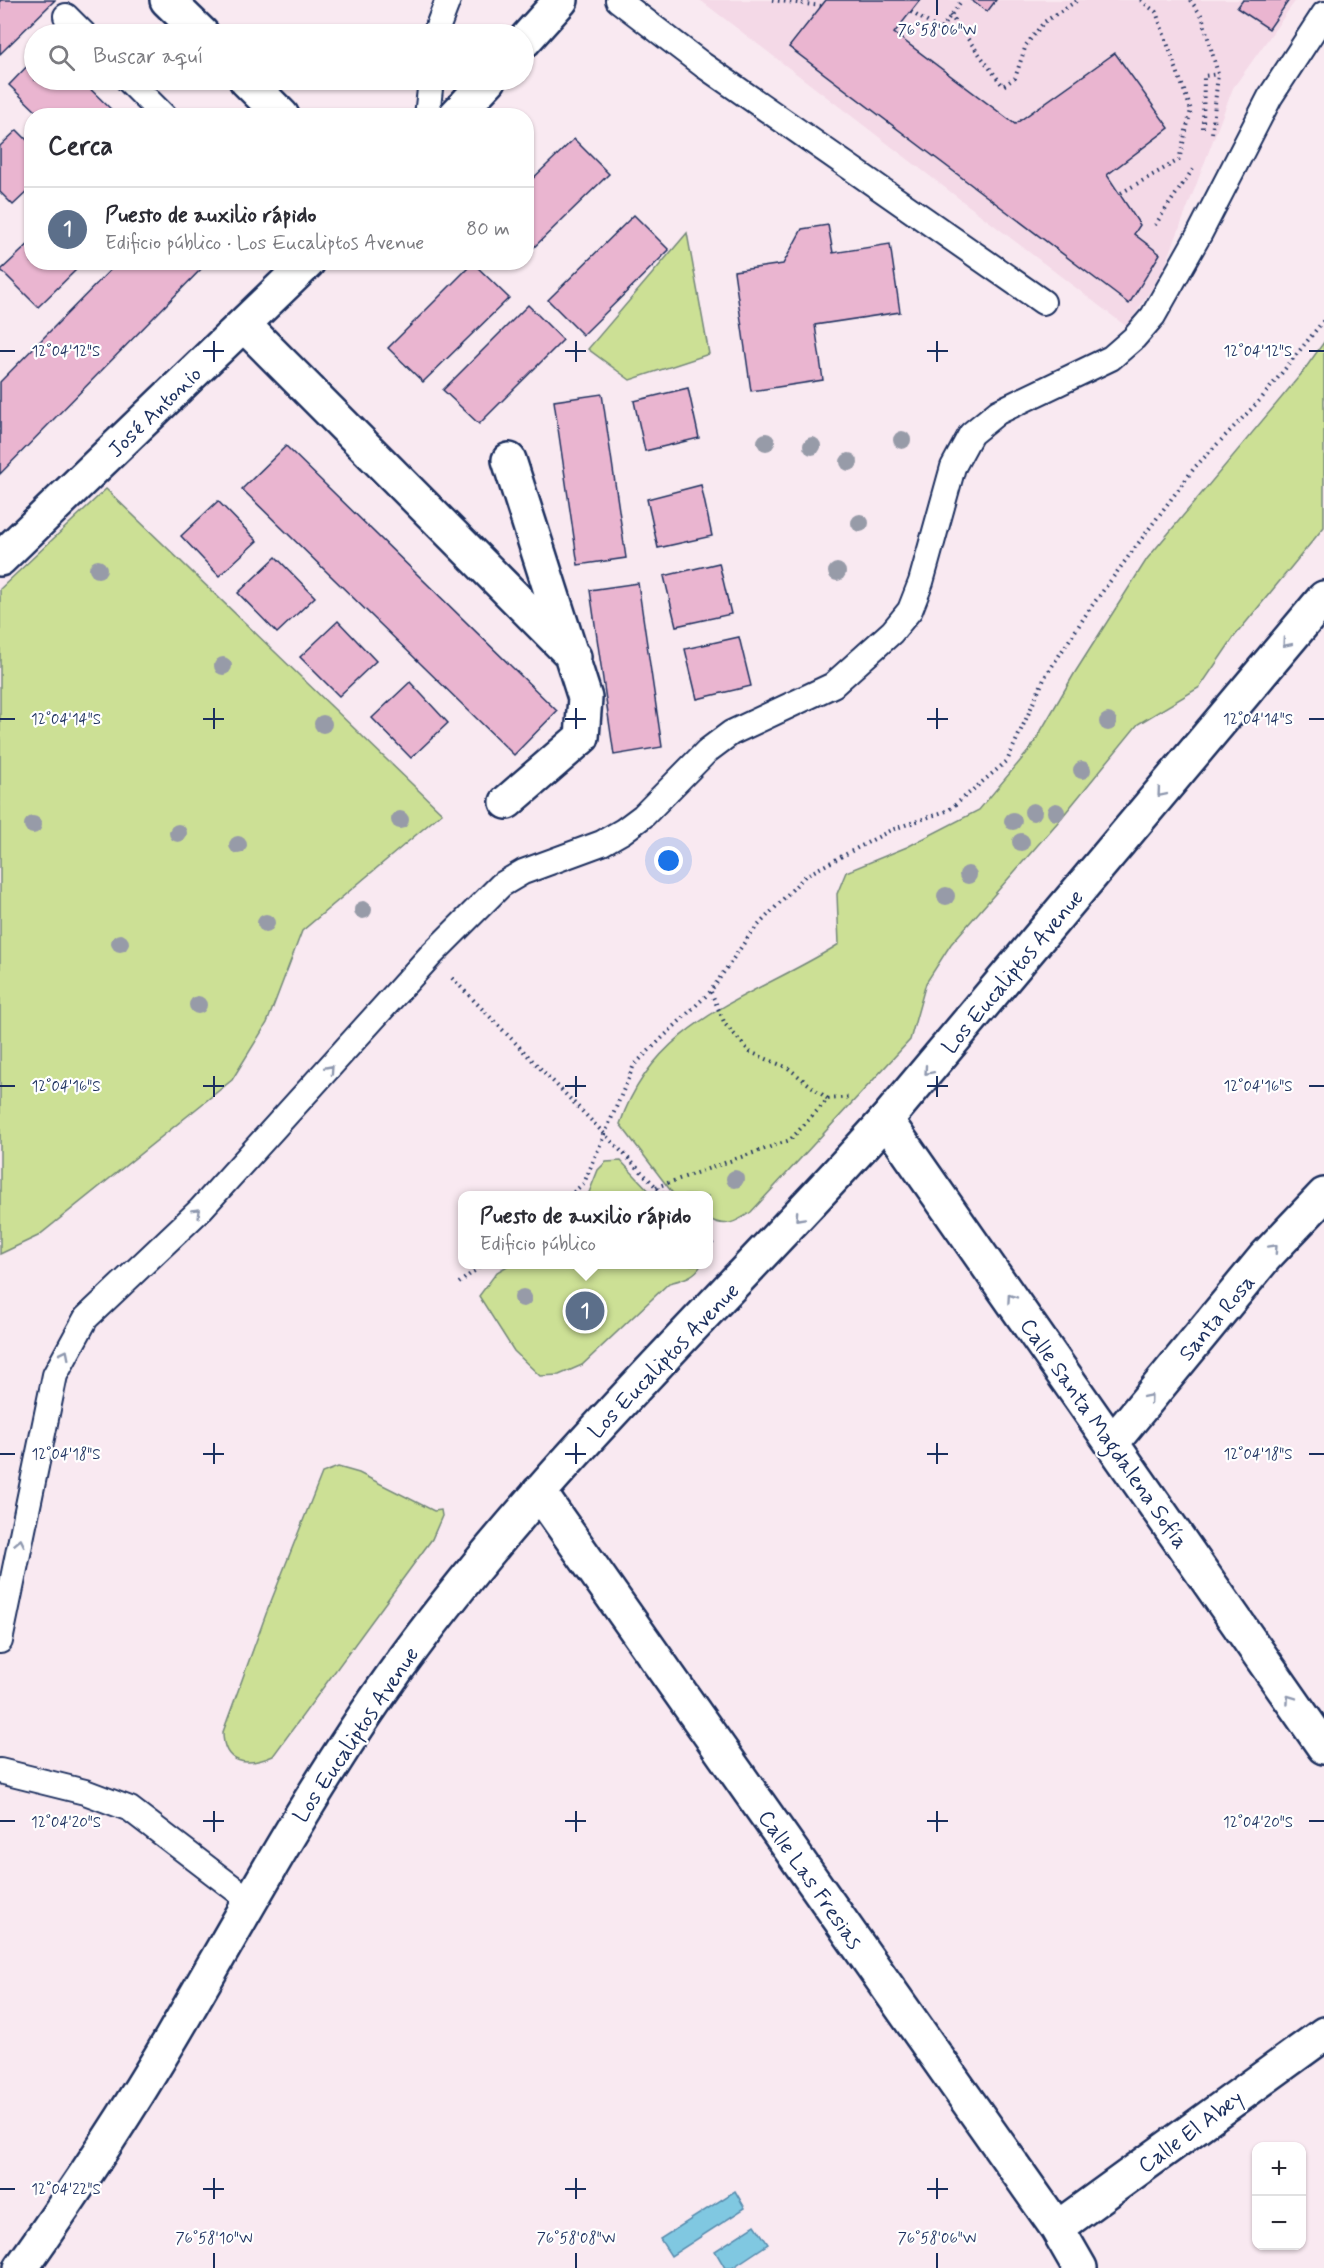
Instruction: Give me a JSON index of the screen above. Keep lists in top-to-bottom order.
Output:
{
  "streets": {
    "street": [
      "José Antonio",
      "Los Eucaliptos Avenue",
      "Santa Rosa",
      "Calle Santa Magdalena Sofía",
      "Calle Las Fresias",
      "Calle El Abey"
    ]
  },
  "crossings": [
    ["Los Eucaliptos Avenue", "Calle Santa Magdalena Sofía"],
    ["Los Eucaliptos Avenue", "Calle Las Fresias"],
    ["Santa Rosa", "Calle Santa Magdalena Sofía"],
    ["Calle Las Fresias", "Calle El Abey"]
  ],
  "one_way": ["Los Eucaliptos Avenue", "Santa Rosa", "Calle Santa Magdalena Sofía"],
  "page": {
    "search": "Buscar aquí",
    "heading": "Cerca",
    "list": [
      {
        "mark": "1",
        "name": "Puesto de auxilio rápido",
        "note": "Edificio público · Los Eucaliptos Avenue",
        "value": "80 m"
      }
    ],
    "popup": ["Puesto de auxilio rápido", "Edificio público"],
    "pins": "1",
    "map_buttons": ["+", "−"]
  },
  "coordinates": [
    "76°58'06\"W",
    "12°04'12\"S",
    "12°04'14\"S",
    "12°04'16\"S",
    "12°04'18\"S",
    "12°04'20\"S",
    "12°04'22\"S",
    "76°58'10\"W",
    "76°58'08\"W"
  ]
}
